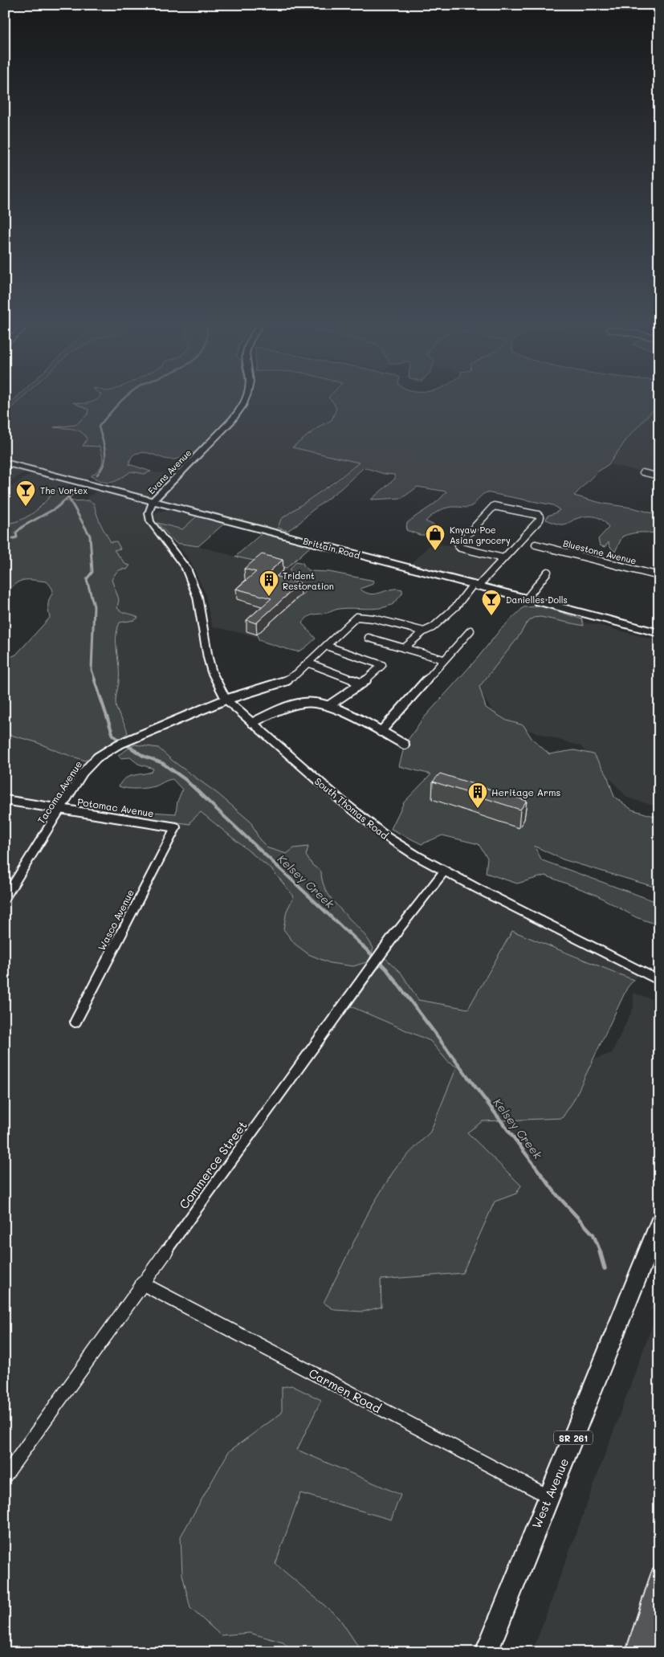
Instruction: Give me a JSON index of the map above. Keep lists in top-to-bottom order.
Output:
{
  "streets": {
    "main road": ["Brittain Road", "SR 261", "West Avenue"],
    "street": [
      "Evans Avenue",
      "Bluestone Avenue",
      "Tacoma Avenue",
      "Potomac Avenue",
      "South Thomas Road",
      "Wasco Avenue",
      "Commerce Street",
      "Carmen Road"
    ]
  },
  "crossings": [
    ["Evans Avenue", "Brittain Road"],
    ["Evans Avenue", "South Thomas Road"],
    ["Tacoma Avenue", "Potomac Avenue"],
    ["Tacoma Avenue", "South Thomas Road"],
    ["Potomac Avenue", "Wasco Avenue"],
    ["South Thomas Road", "Commerce Street"],
    ["Commerce Street", "Carmen Road"],
    ["Carmen Road", "West Avenue"]
  ],
  "water": ["Kelsey Creek"],
  "places": {
    "bar": ["The Vortex", "Danielles Dolls"],
    "shop": ["Knyaw Poe Asian grocery"],
    "building": ["Trident Restoration", "Heritage Arms"]
  }
}
